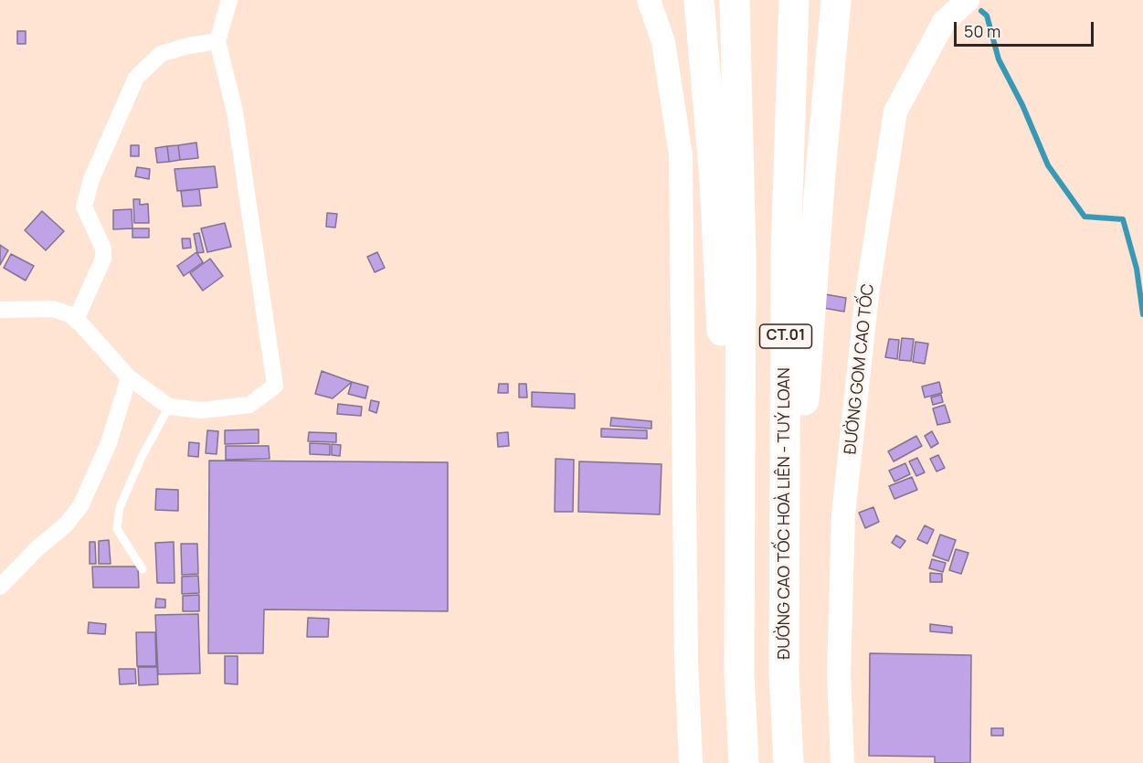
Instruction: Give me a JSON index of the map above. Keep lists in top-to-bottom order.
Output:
{
  "streets": {
    "highway": ["CT.01", "ĐƯỜNG CAO TỐC HOÀ LIÊN - TUÝ LOAN"],
    "main road": ["ĐƯỜNG GOM CAO TỐC"]
  },
  "scale_bar": "50 m"
}
